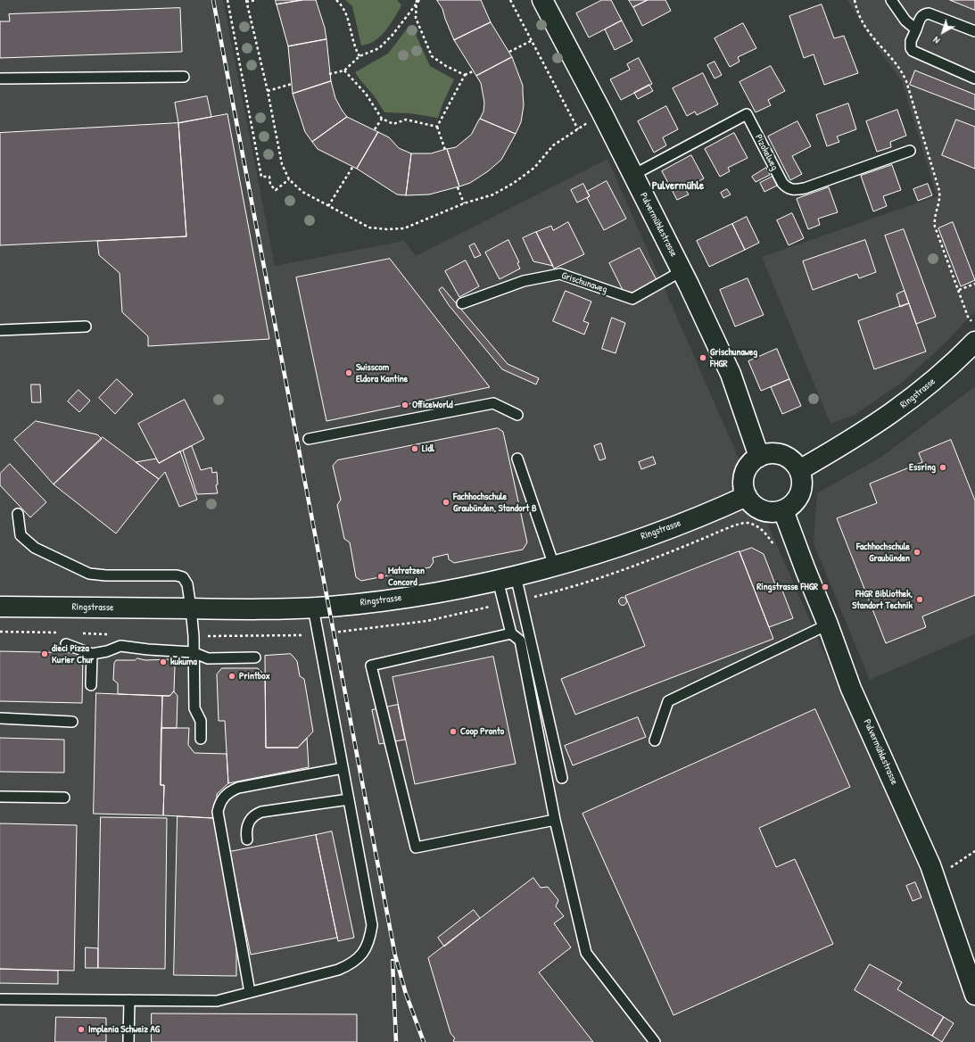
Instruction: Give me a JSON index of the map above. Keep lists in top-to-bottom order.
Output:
{
  "streets": {
    "main road": ["Pulvermühlestrasse", "Ringstrasse"],
    "lane": ["Pizokelweg", "Grischunaweg"]
  },
  "crossings": [
    ["Pizokelweg", "Pulvermühlestrasse"],
    ["Pulvermühlestrasse", "Grischunaweg"],
    ["Pulvermühlestrasse", "Ringstrasse"]
  ],
  "districts": ["Pulvermühle"],
  "places": [
    "Grischunaweg FHGR",
    "Swisscom Eldora Kantine",
    "OfficeWorld",
    "Lidl",
    "Essring",
    "Fachhochschule Graubünden, Standort B",
    "Fachhochschule Graubünden",
    "Matratzen Concord",
    "Ringstrasse FHGR",
    "FHGR Bibliothek, Standort Technik",
    "dieci Pizza Kurier Chur",
    "kukuma",
    "Printbox",
    "Coop Pronto",
    "Implenia Schweiz AG"
  ],
  "north": "bottom left"
}
